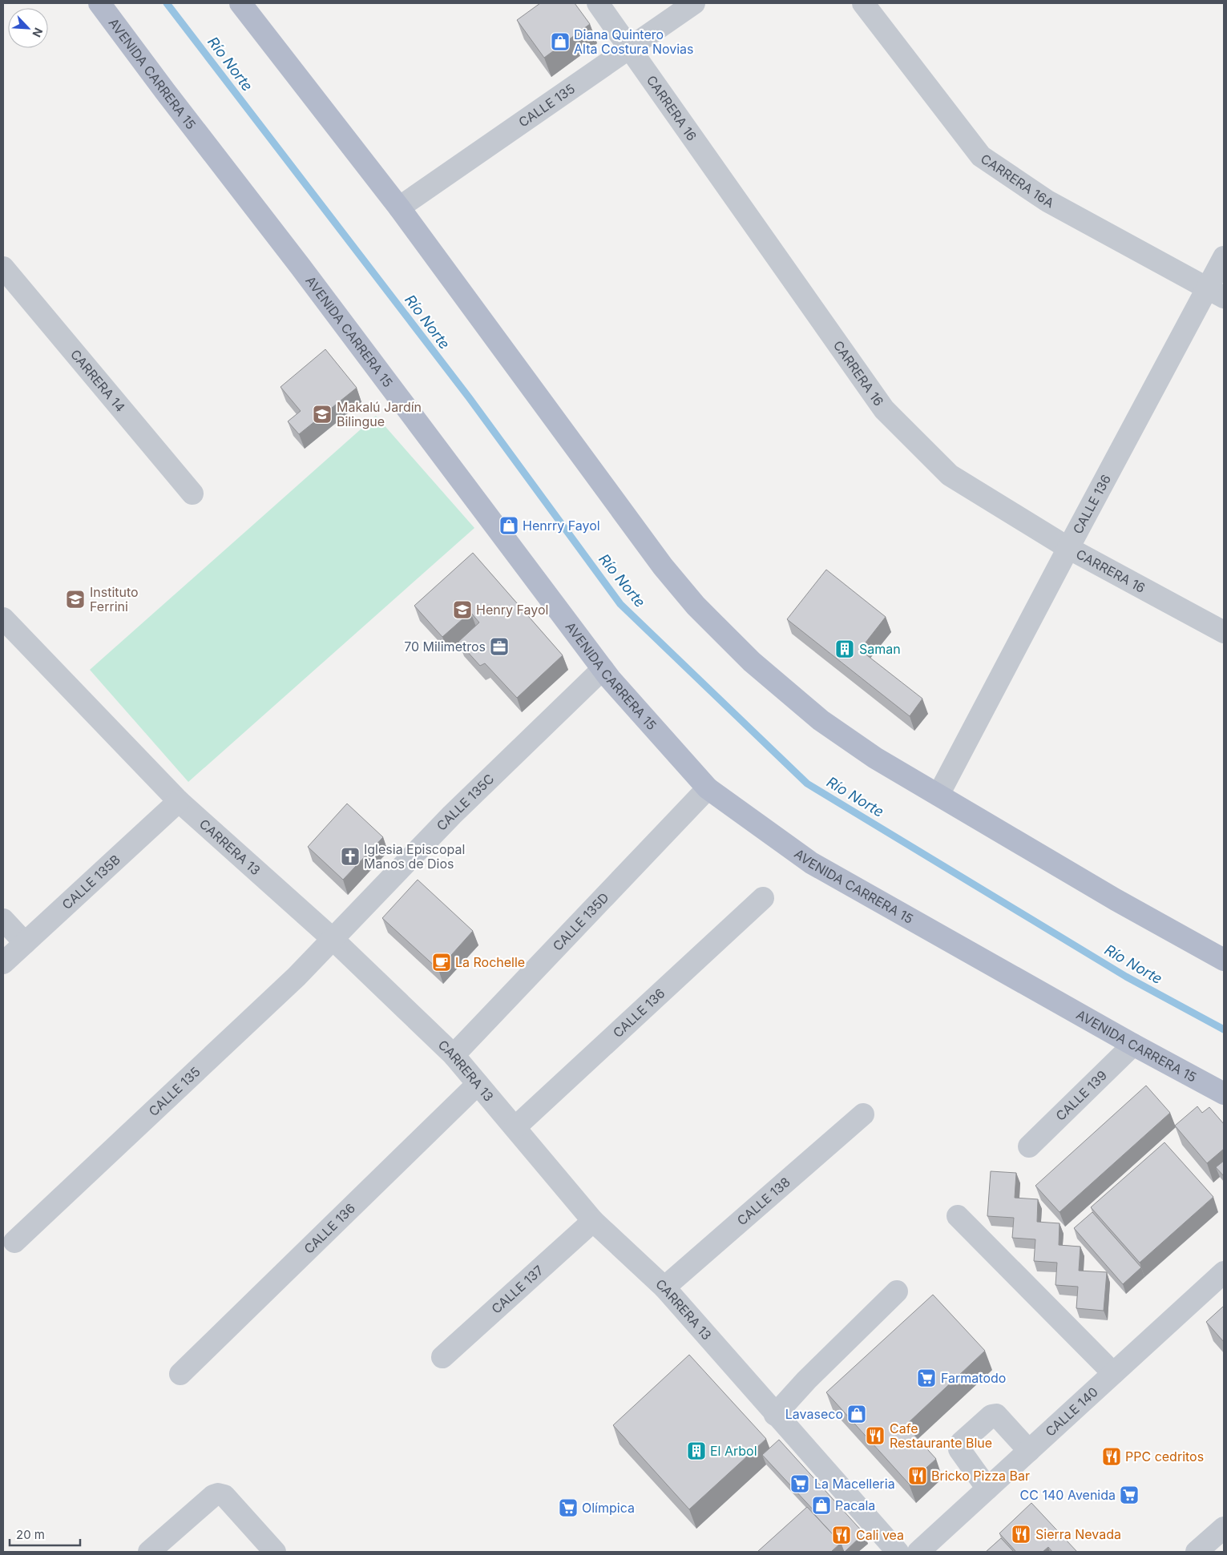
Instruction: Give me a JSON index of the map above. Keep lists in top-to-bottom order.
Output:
{
  "streets": {
    "main road": ["AVENIDA CARRERA 15"],
    "street": [
      "CALLE 135",
      "CARRERA 16",
      "CARRERA 16A",
      "CARRERA 14",
      "CALLE 136",
      "CALLE 135C",
      "CARRERA 13",
      "CALLE 135B",
      "CALLE 135D",
      "CALLE 139",
      "CALLE 138",
      "CALLE 137",
      "CALLE 140"
    ]
  },
  "crossings": [
    ["AVENIDA CARRERA 15", "CALLE 135C"],
    ["AVENIDA CARRERA 15", "CALLE 135D"],
    ["AVENIDA CARRERA 15", "CALLE 139"],
    ["CALLE 135", "CARRERA 16"],
    ["CALLE 135", "CALLE 135C"],
    ["CALLE 135", "CARRERA 13"],
    ["CARRERA 16", "CALLE 136"],
    ["CARRERA 16A", "CALLE 136"],
    ["CALLE 136", "CARRERA 13"],
    ["CALLE 135C", "CARRERA 13"],
    ["CARRERA 13", "CALLE 135B"],
    ["CARRERA 13", "CALLE 135D"],
    ["CARRERA 13", "CALLE 138"],
    ["CARRERA 13", "CALLE 137"]
  ],
  "water": ["Río Norte"],
  "places": {
    "shop": [
      "Diana Quintero Alta Costura Novias",
      "Henrry Fayol",
      "Lavaseco",
      "Pacala"
    ],
    "school or university": ["Makalú Jardín Bilingue", "Instituto Ferrini", "Henry Fayol"],
    "office": ["70 Milimetros"],
    "building": ["Saman", "El Arbol"],
    "church": ["Iglesia Episcopal Manos de Dios"],
    "cafe": ["La Rochelle"],
    "supermarket": [
      "Farmatodo",
      "La Macelleria",
      "CC 140 Avenida",
      "Olímpica"
    ],
    "restaurant": [
      "Cafe Restaurante Blue",
      "PPC cedritos",
      "Bricko Pizza Bar",
      "Sierra Nevada",
      "Cali vea"
    ]
  },
  "scale_bar": "20 m",
  "north": "bottom right"
}
